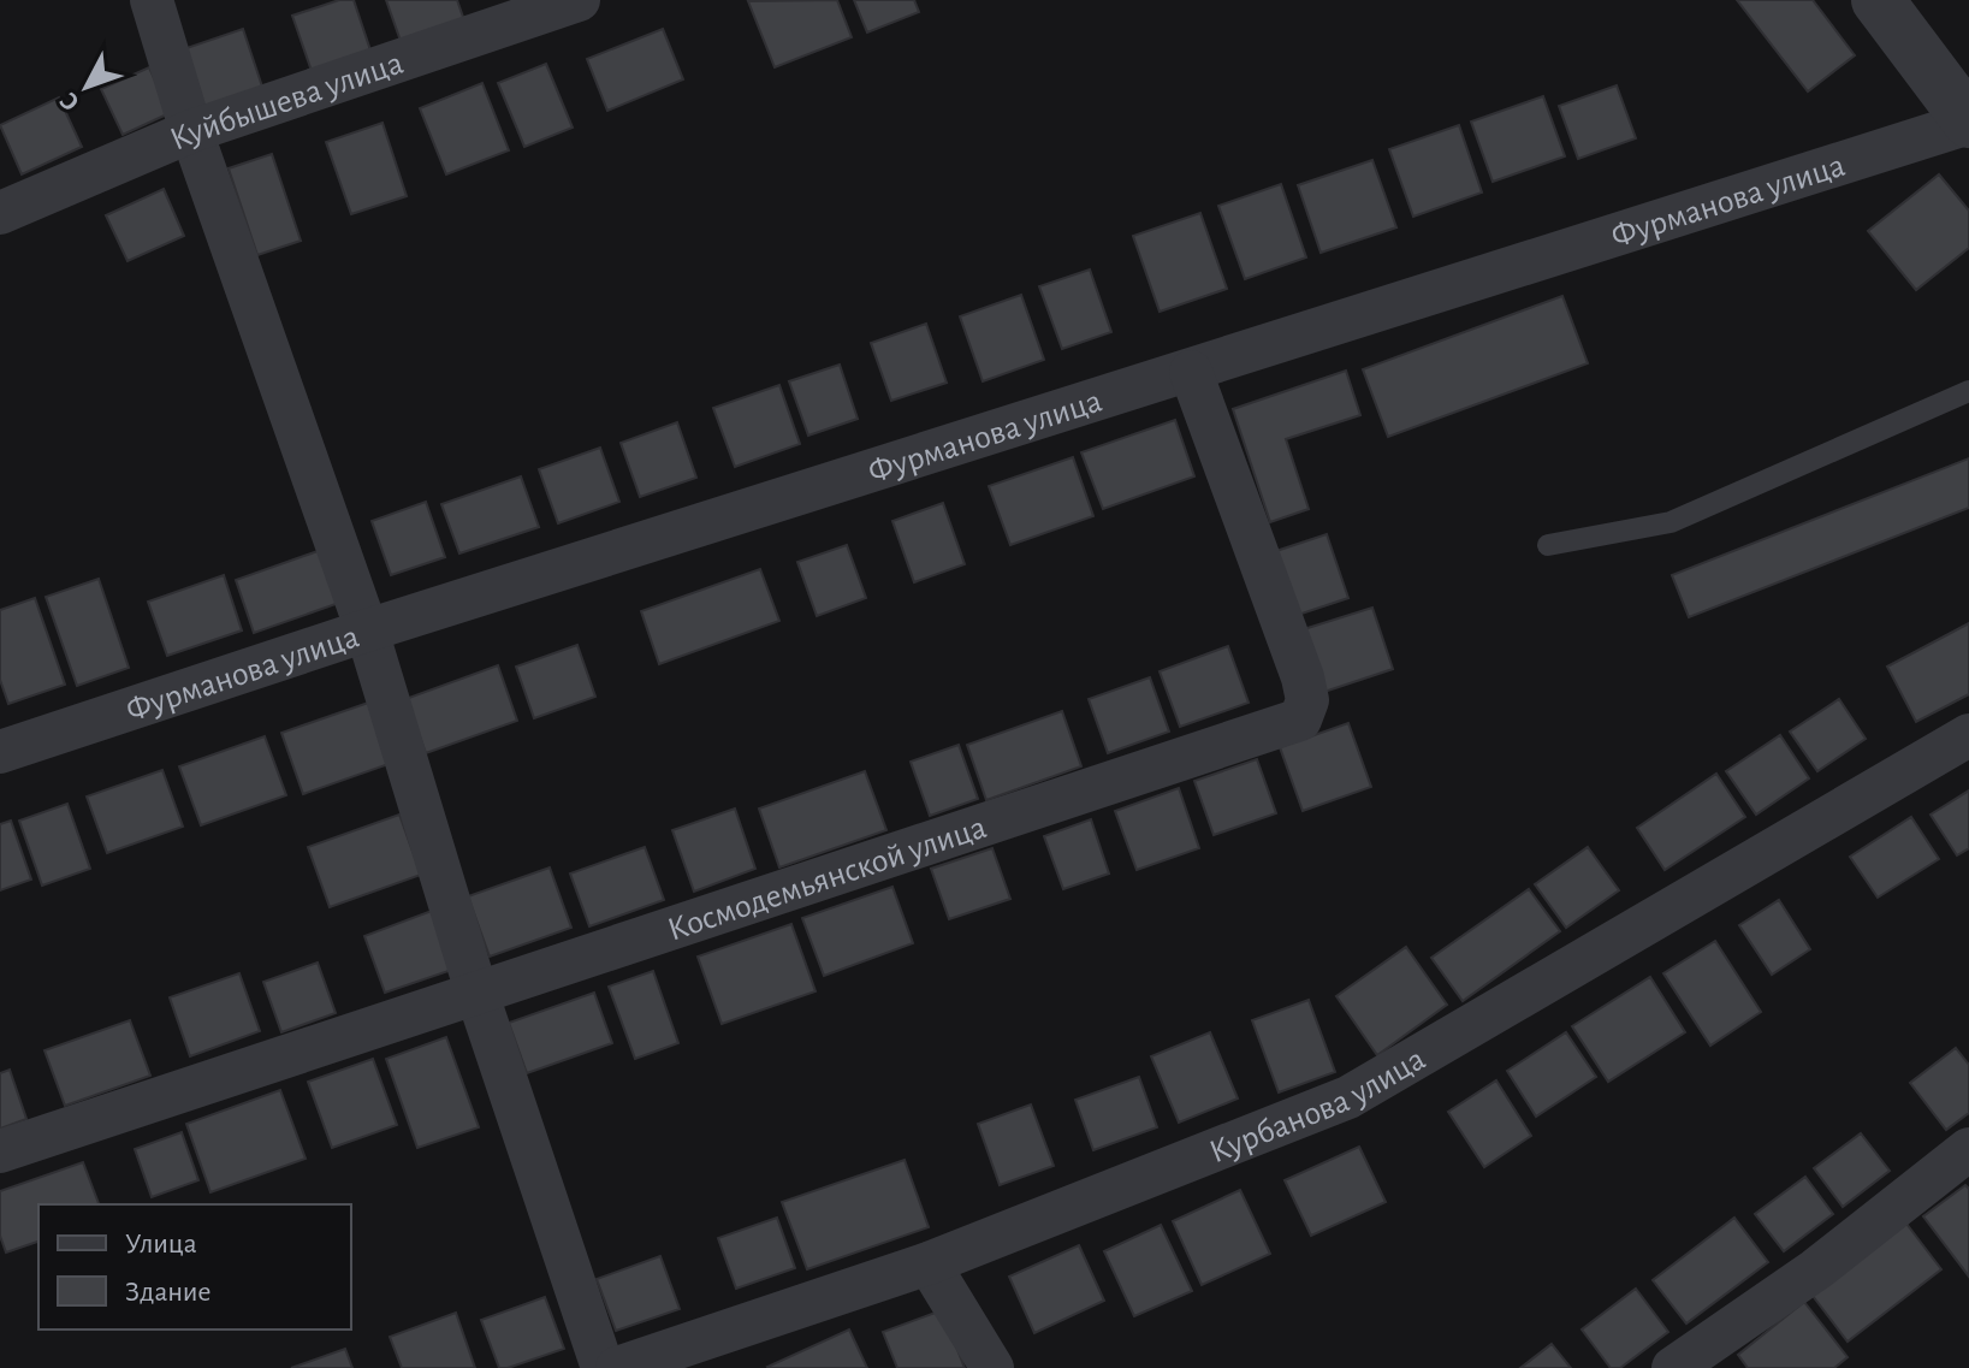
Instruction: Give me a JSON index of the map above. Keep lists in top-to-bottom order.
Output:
{
  "streets": {
    "street": [
      "Куйбышева улица",
      "Фурманова улица",
      "Космодемьянской улица",
      "Курбанова улица"
    ]
  },
  "crossings": [
    ["Фурманова улица", "Космодемьянской улица"]
  ],
  "legend": ["Улица", "Здание"],
  "north": "bottom left"
}
